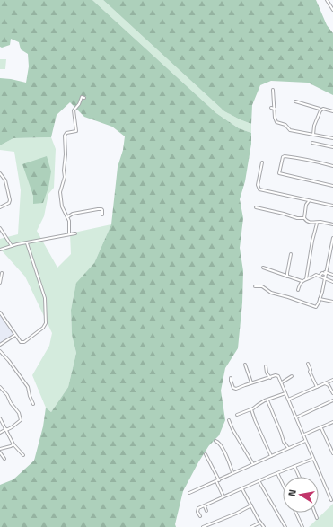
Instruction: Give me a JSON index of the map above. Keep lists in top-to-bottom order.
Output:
{
  "north": "left"
}
